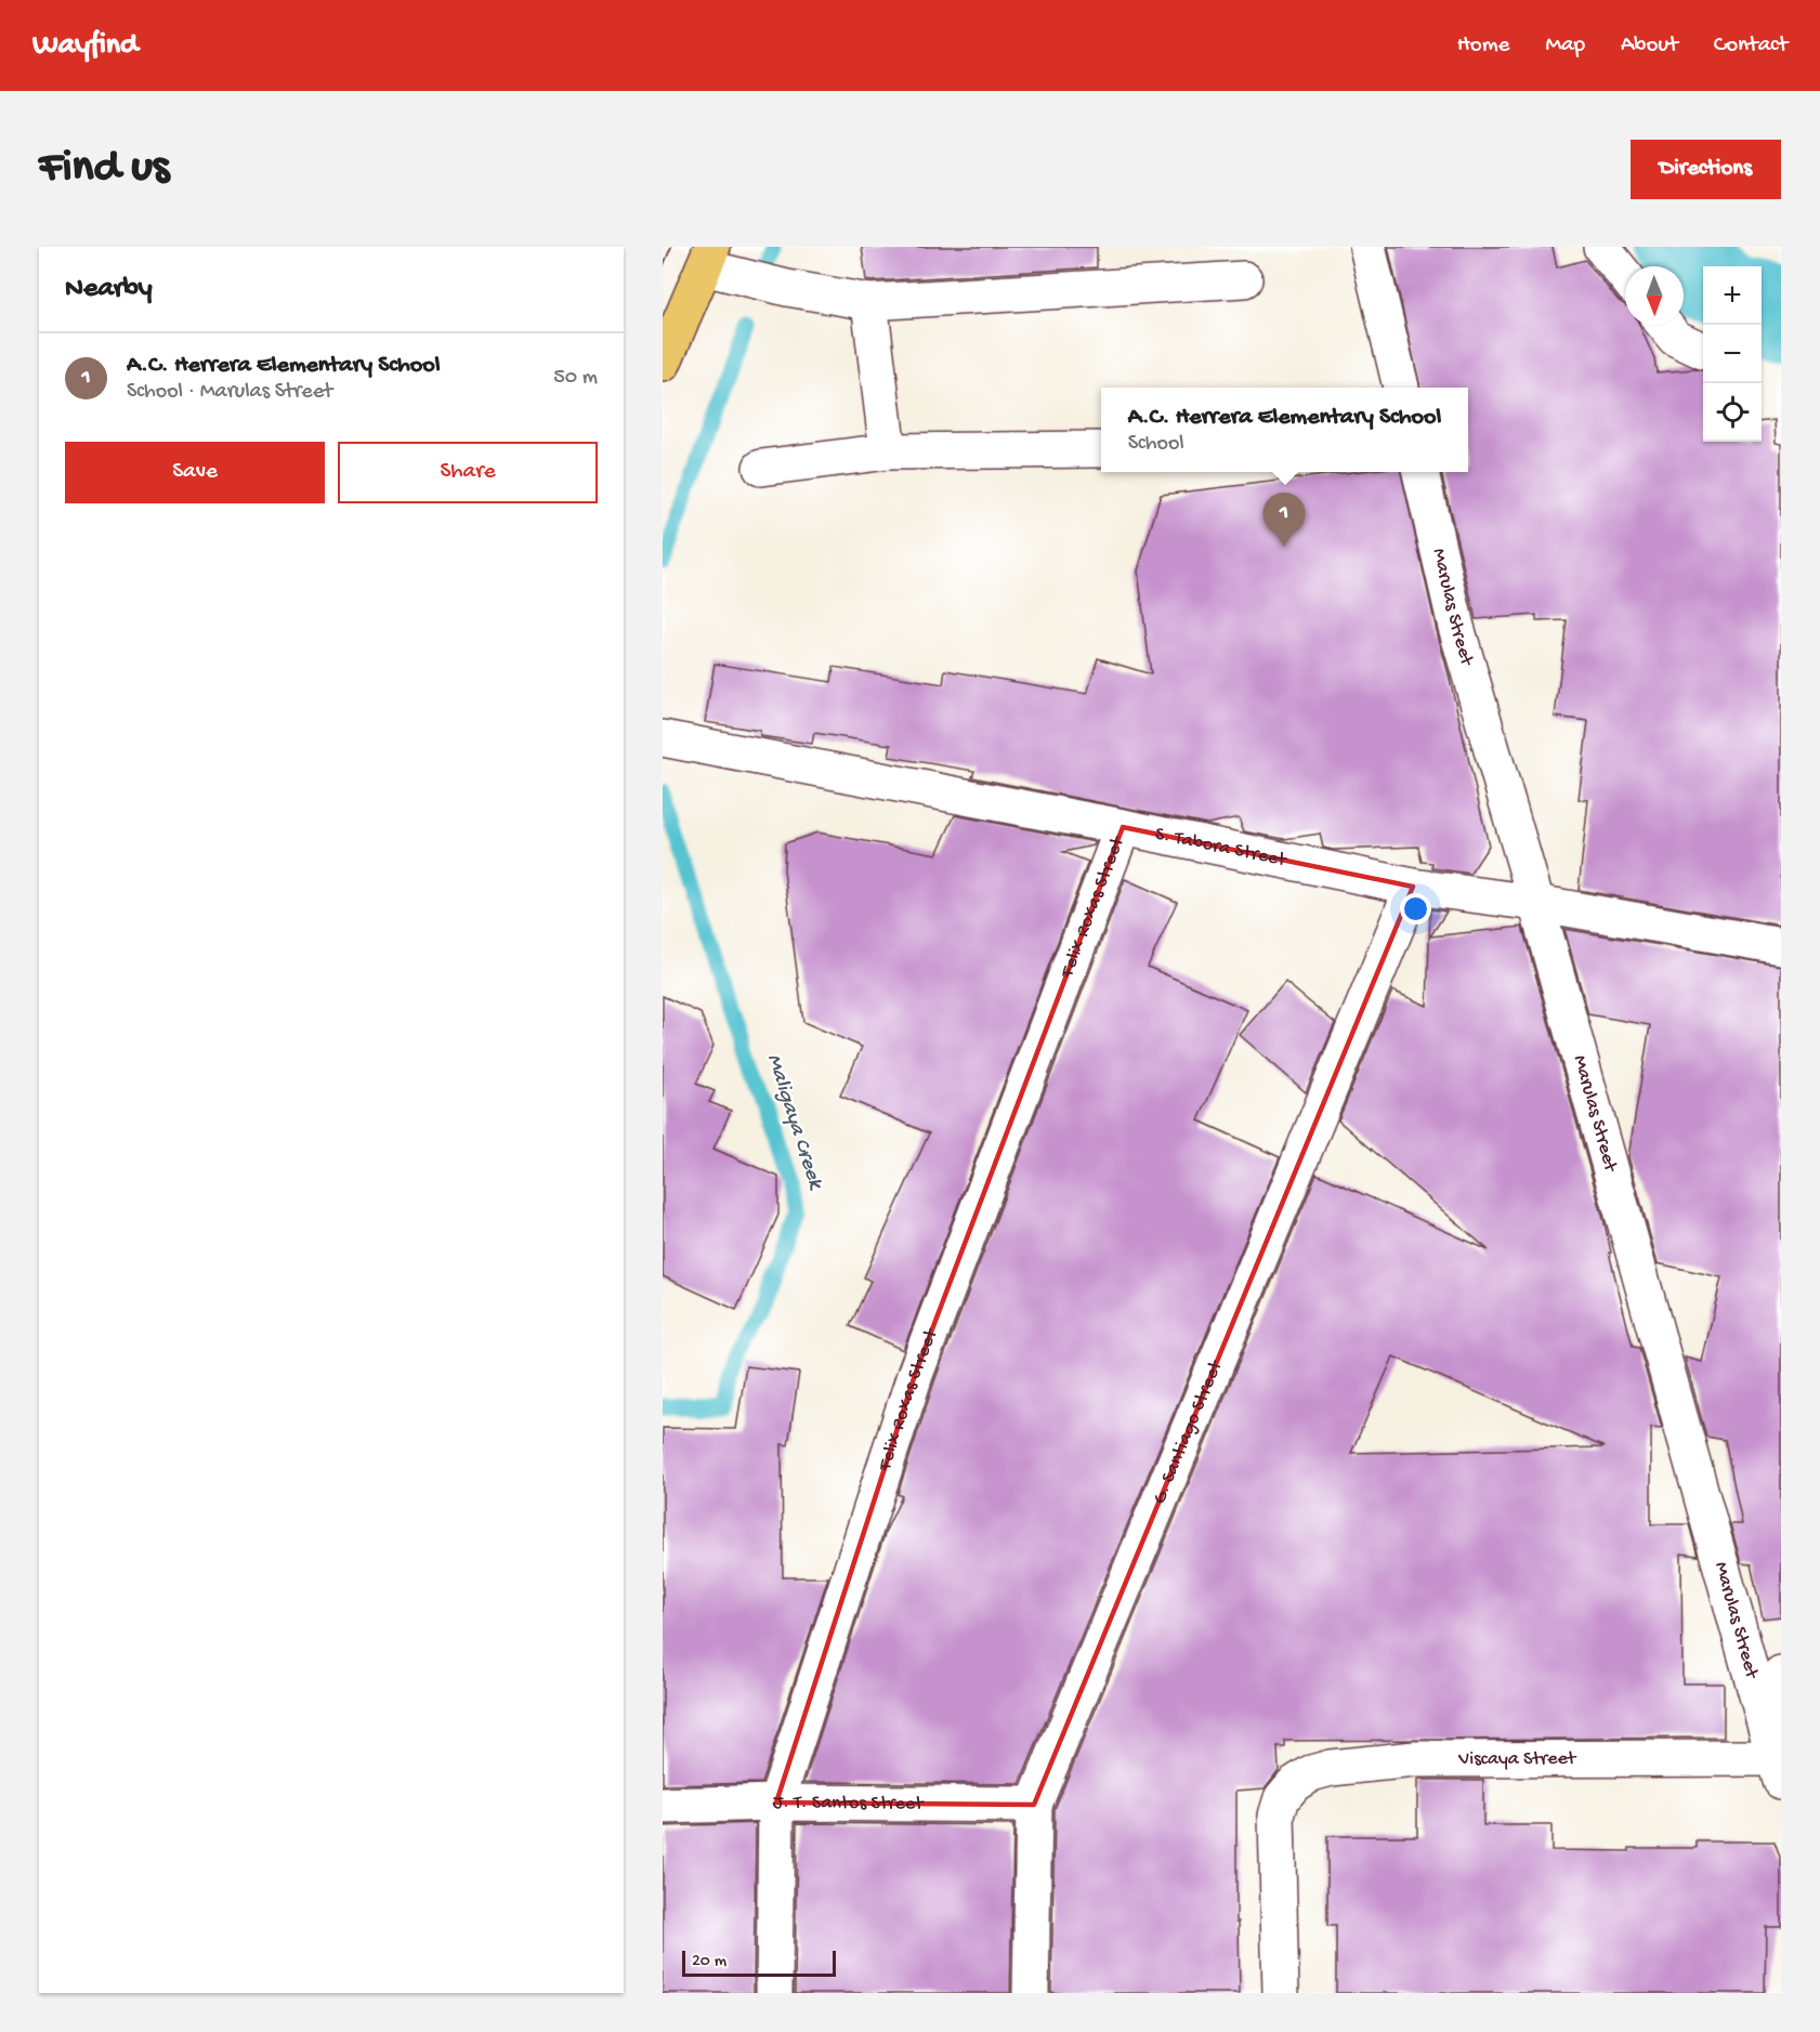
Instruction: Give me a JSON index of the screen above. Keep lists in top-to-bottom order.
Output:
{
  "streets": {
    "street": [
      "Marulas Street",
      "S. Tabora Street",
      "Felix Roxas Street",
      "G. Santiago Street",
      "Viscaya Street",
      "J. T. Santos Street"
    ]
  },
  "crossings": [
    ["Marulas Street", "S. Tabora Street"],
    ["Marulas Street", "Viscaya Street"],
    ["S. Tabora Street", "Felix Roxas Street"],
    ["S. Tabora Street", "G. Santiago Street"],
    ["Felix Roxas Street", "J. T. Santos Street"],
    ["G. Santiago Street", "J. T. Santos Street"]
  ],
  "water": ["Maligaya Creek"],
  "scale_bar": "20 m",
  "north": "bottom",
  "page": {
    "header": "Wayfind",
    "nav": [
      "Home",
      "Map",
      "About",
      "Contact"
    ],
    "buttons": [
      "Directions",
      ["Save", "Share"]
    ],
    "title": "Find us",
    "heading": "Nearby",
    "map_buttons": ["+", "−"],
    "list": [
      {
        "mark": "1",
        "name": "A.C. Herrera Elementary School",
        "note": "School · Marulas Street",
        "value": "50 m"
      }
    ],
    "popup": ["A.C. Herrera Elementary School", "School"],
    "pins": "1",
    "scale": "20 m"
  }
}
